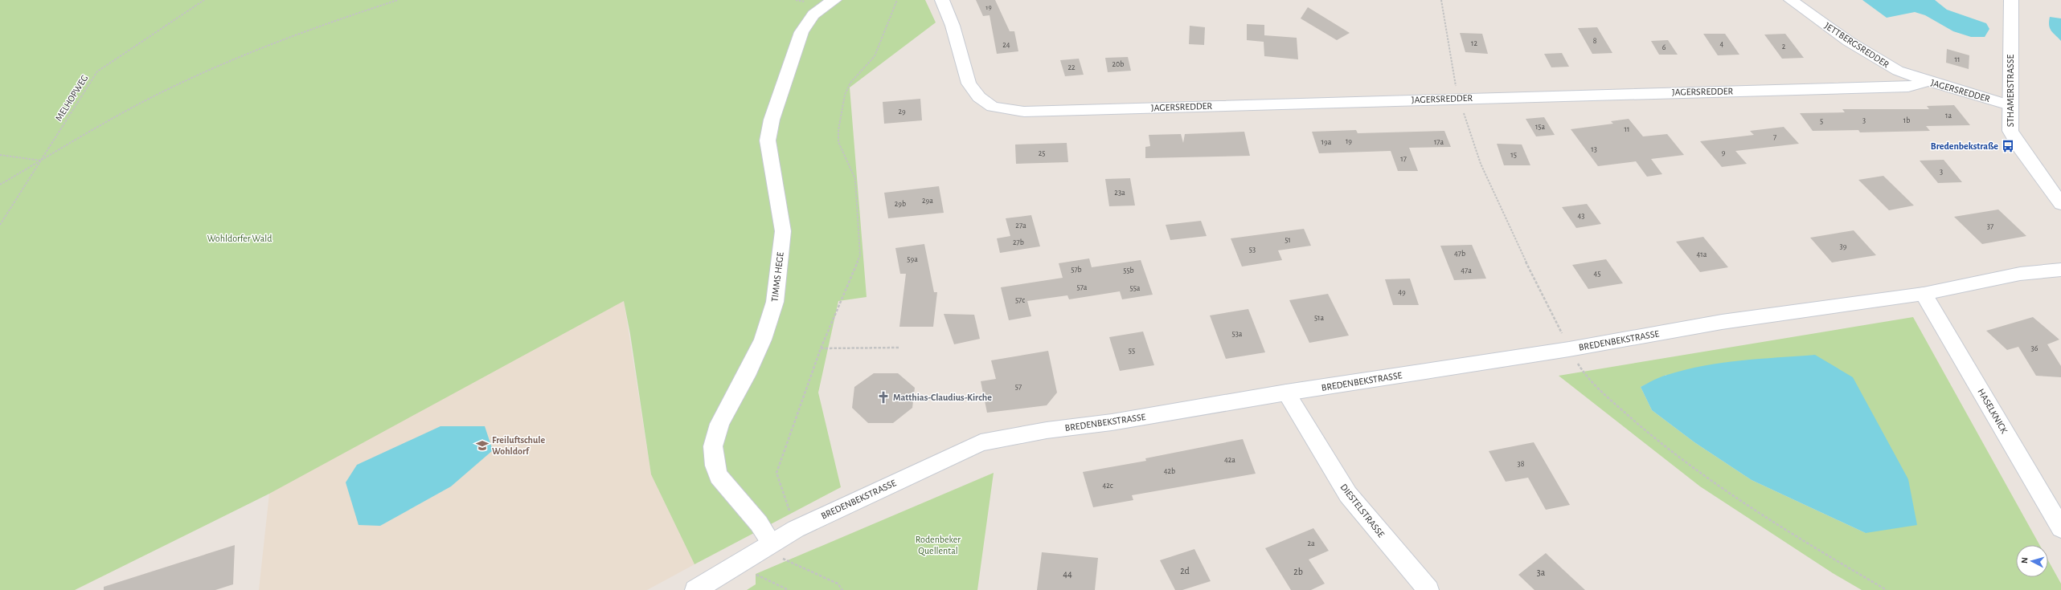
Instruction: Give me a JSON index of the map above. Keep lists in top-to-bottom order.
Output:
{
  "streets": {
    "street": [
      "JETTBERGSREDDER",
      "JAGERSREDDER",
      "STHAMERSTRASSE",
      "TIMMS HEGE",
      "BREDENBEKSTRASSE",
      "HASELKNICK",
      "DIESTELSTRASSE"
    ],
    "path": ["MELHOPWEG"]
  },
  "crossings": [
    ["JETTBERGSREDDER", "JAGERSREDDER"],
    ["JAGERSREDDER", "STHAMERSTRASSE"],
    ["TIMMS HEGE", "BREDENBEKSTRASSE"],
    ["BREDENBEKSTRASSE", "HASELKNICK"],
    ["BREDENBEKSTRASSE", "DIESTELSTRASSE"]
  ],
  "parks": ["Wohldorfer Wald", "Rodenbeker Quellental"],
  "places": {
    "bus stop": ["Bredenbekstraße"],
    "church": ["Matthias-Claudius-Kirche"],
    "school or university": ["Freiluftschule Wohldorf"]
  },
  "house_numbers": [
    "19",
    "8",
    "12",
    "4",
    "24",
    "2",
    "6",
    "11",
    "20b",
    "22",
    "29",
    "1a",
    "3",
    "1b",
    "5",
    "15a",
    "11",
    "7",
    "19",
    "19a",
    "17a",
    "13",
    "9",
    "25",
    "15",
    "17",
    "3",
    "23a",
    "29a",
    "29b",
    "43",
    "27a",
    "37",
    "51",
    "27b",
    "39",
    "53",
    "47b",
    "41a",
    "59a",
    "57b",
    "55b",
    "47a",
    "45",
    "57a",
    "55a",
    "49",
    "57c",
    "51a",
    "53a",
    "36",
    "55",
    "57",
    "42a",
    "38",
    "42b",
    "42c",
    "2a",
    "2d",
    "2b",
    "3a",
    "44"
  ],
  "north": "left"
}
